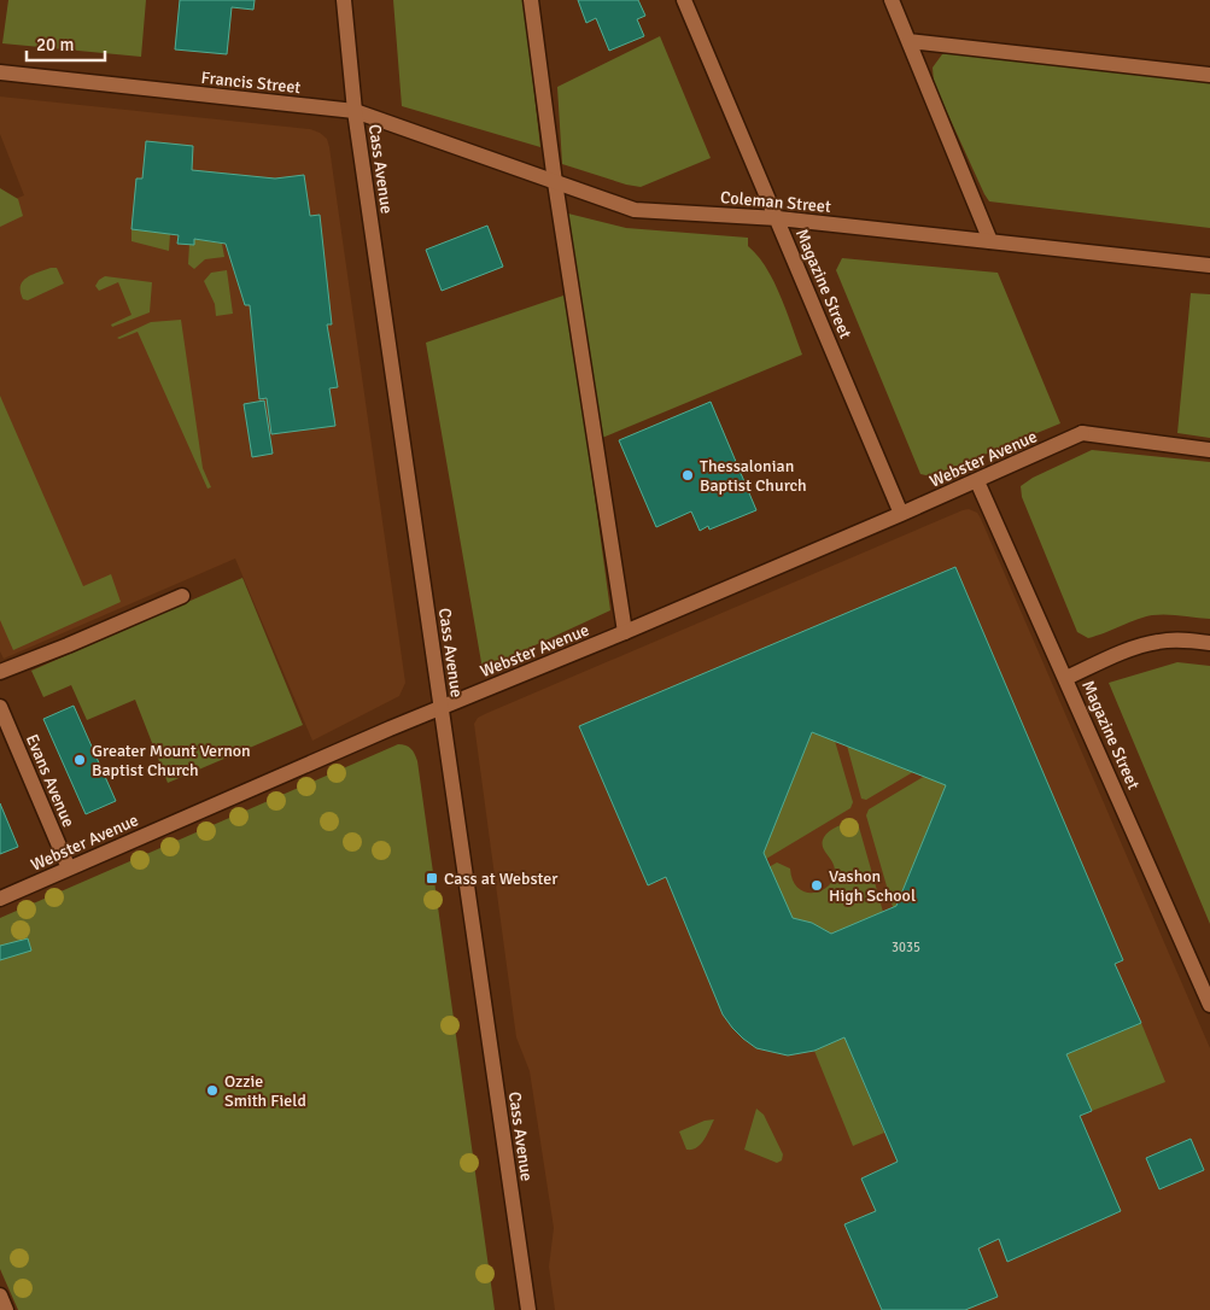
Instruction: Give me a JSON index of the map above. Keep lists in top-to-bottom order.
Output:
{
  "streets": {
    "street": [
      "Francis Street",
      "Cass Avenue",
      "Coleman Street",
      "Magazine Street",
      "Webster Avenue",
      "Evans Avenue"
    ]
  },
  "crossings": [
    ["Francis Street", "Cass Avenue"],
    ["Francis Street", "Coleman Street"],
    ["Cass Avenue", "Coleman Street"],
    ["Cass Avenue", "Webster Avenue"],
    ["Coleman Street", "Magazine Street"],
    ["Magazine Street", "Webster Avenue"],
    ["Webster Avenue", "Evans Avenue"]
  ],
  "places": {
    "other": [
      "Thessalonian Baptist Church",
      "Greater Mount Vernon Baptist Church",
      "Vashon High School",
      "Ozzie Smith Field"
    ],
    "transit": ["Cass at Webster"]
  },
  "house_numbers": ["3035"],
  "scale_bar": "20 m"
}
